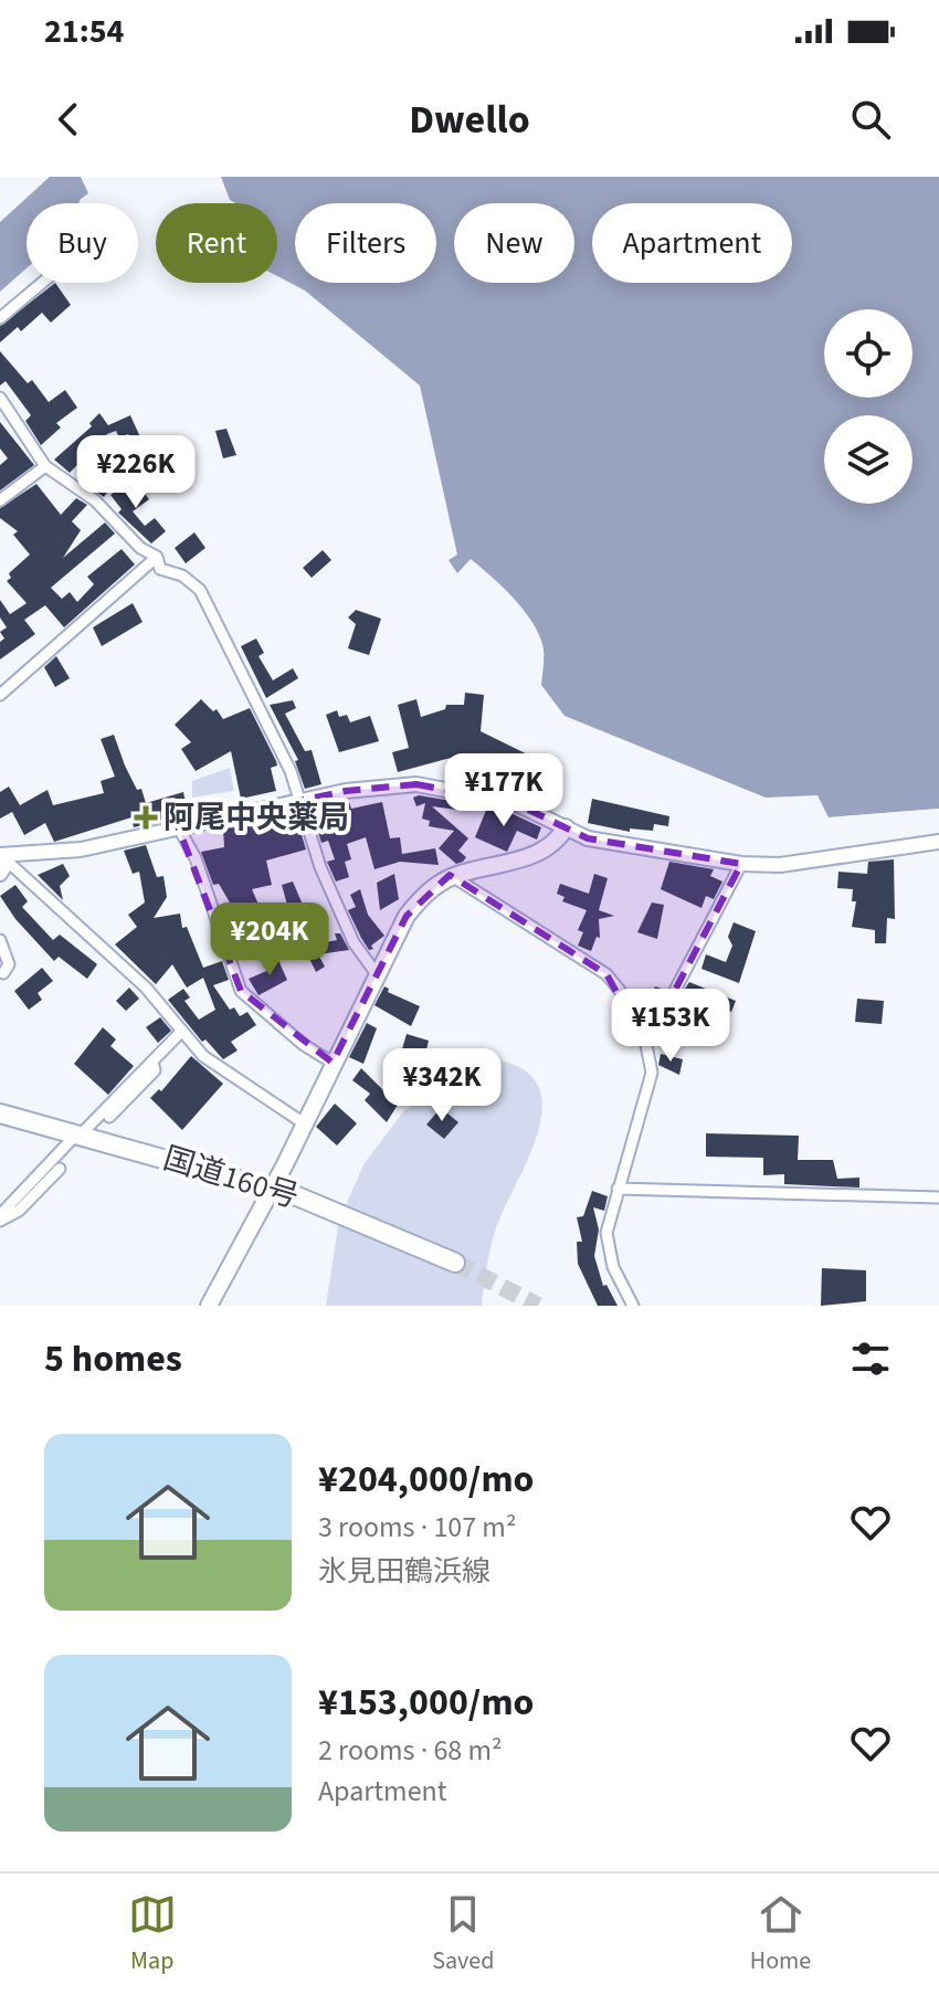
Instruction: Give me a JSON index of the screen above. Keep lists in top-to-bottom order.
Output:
{
  "streets": {
    "highway": ["国道160号"]
  },
  "places": {
    "health": ["阿尾中央薬局"]
  },
  "page": {
    "status": "21:54",
    "header": "Dwello",
    "chip": [
      "Buy",
      "Rent",
      "Filters",
      "New",
      "Apartment"
    ],
    "price": [
      "¥226K",
      "¥177K",
      "¥204K",
      "¥153K",
      "¥342K"
    ],
    "heading": "5 homes",
    "list": [
      {
        "name": "¥204,000/mo",
        "note": "3 rooms · 107 m² · 氷見田鶴浜線"
      },
      {
        "name": "¥153,000/mo",
        "note": "2 rooms · 68 m² · Apartment"
      }
    ],
    "tabs": ["Map", "Saved", "Home"]
  }
}
